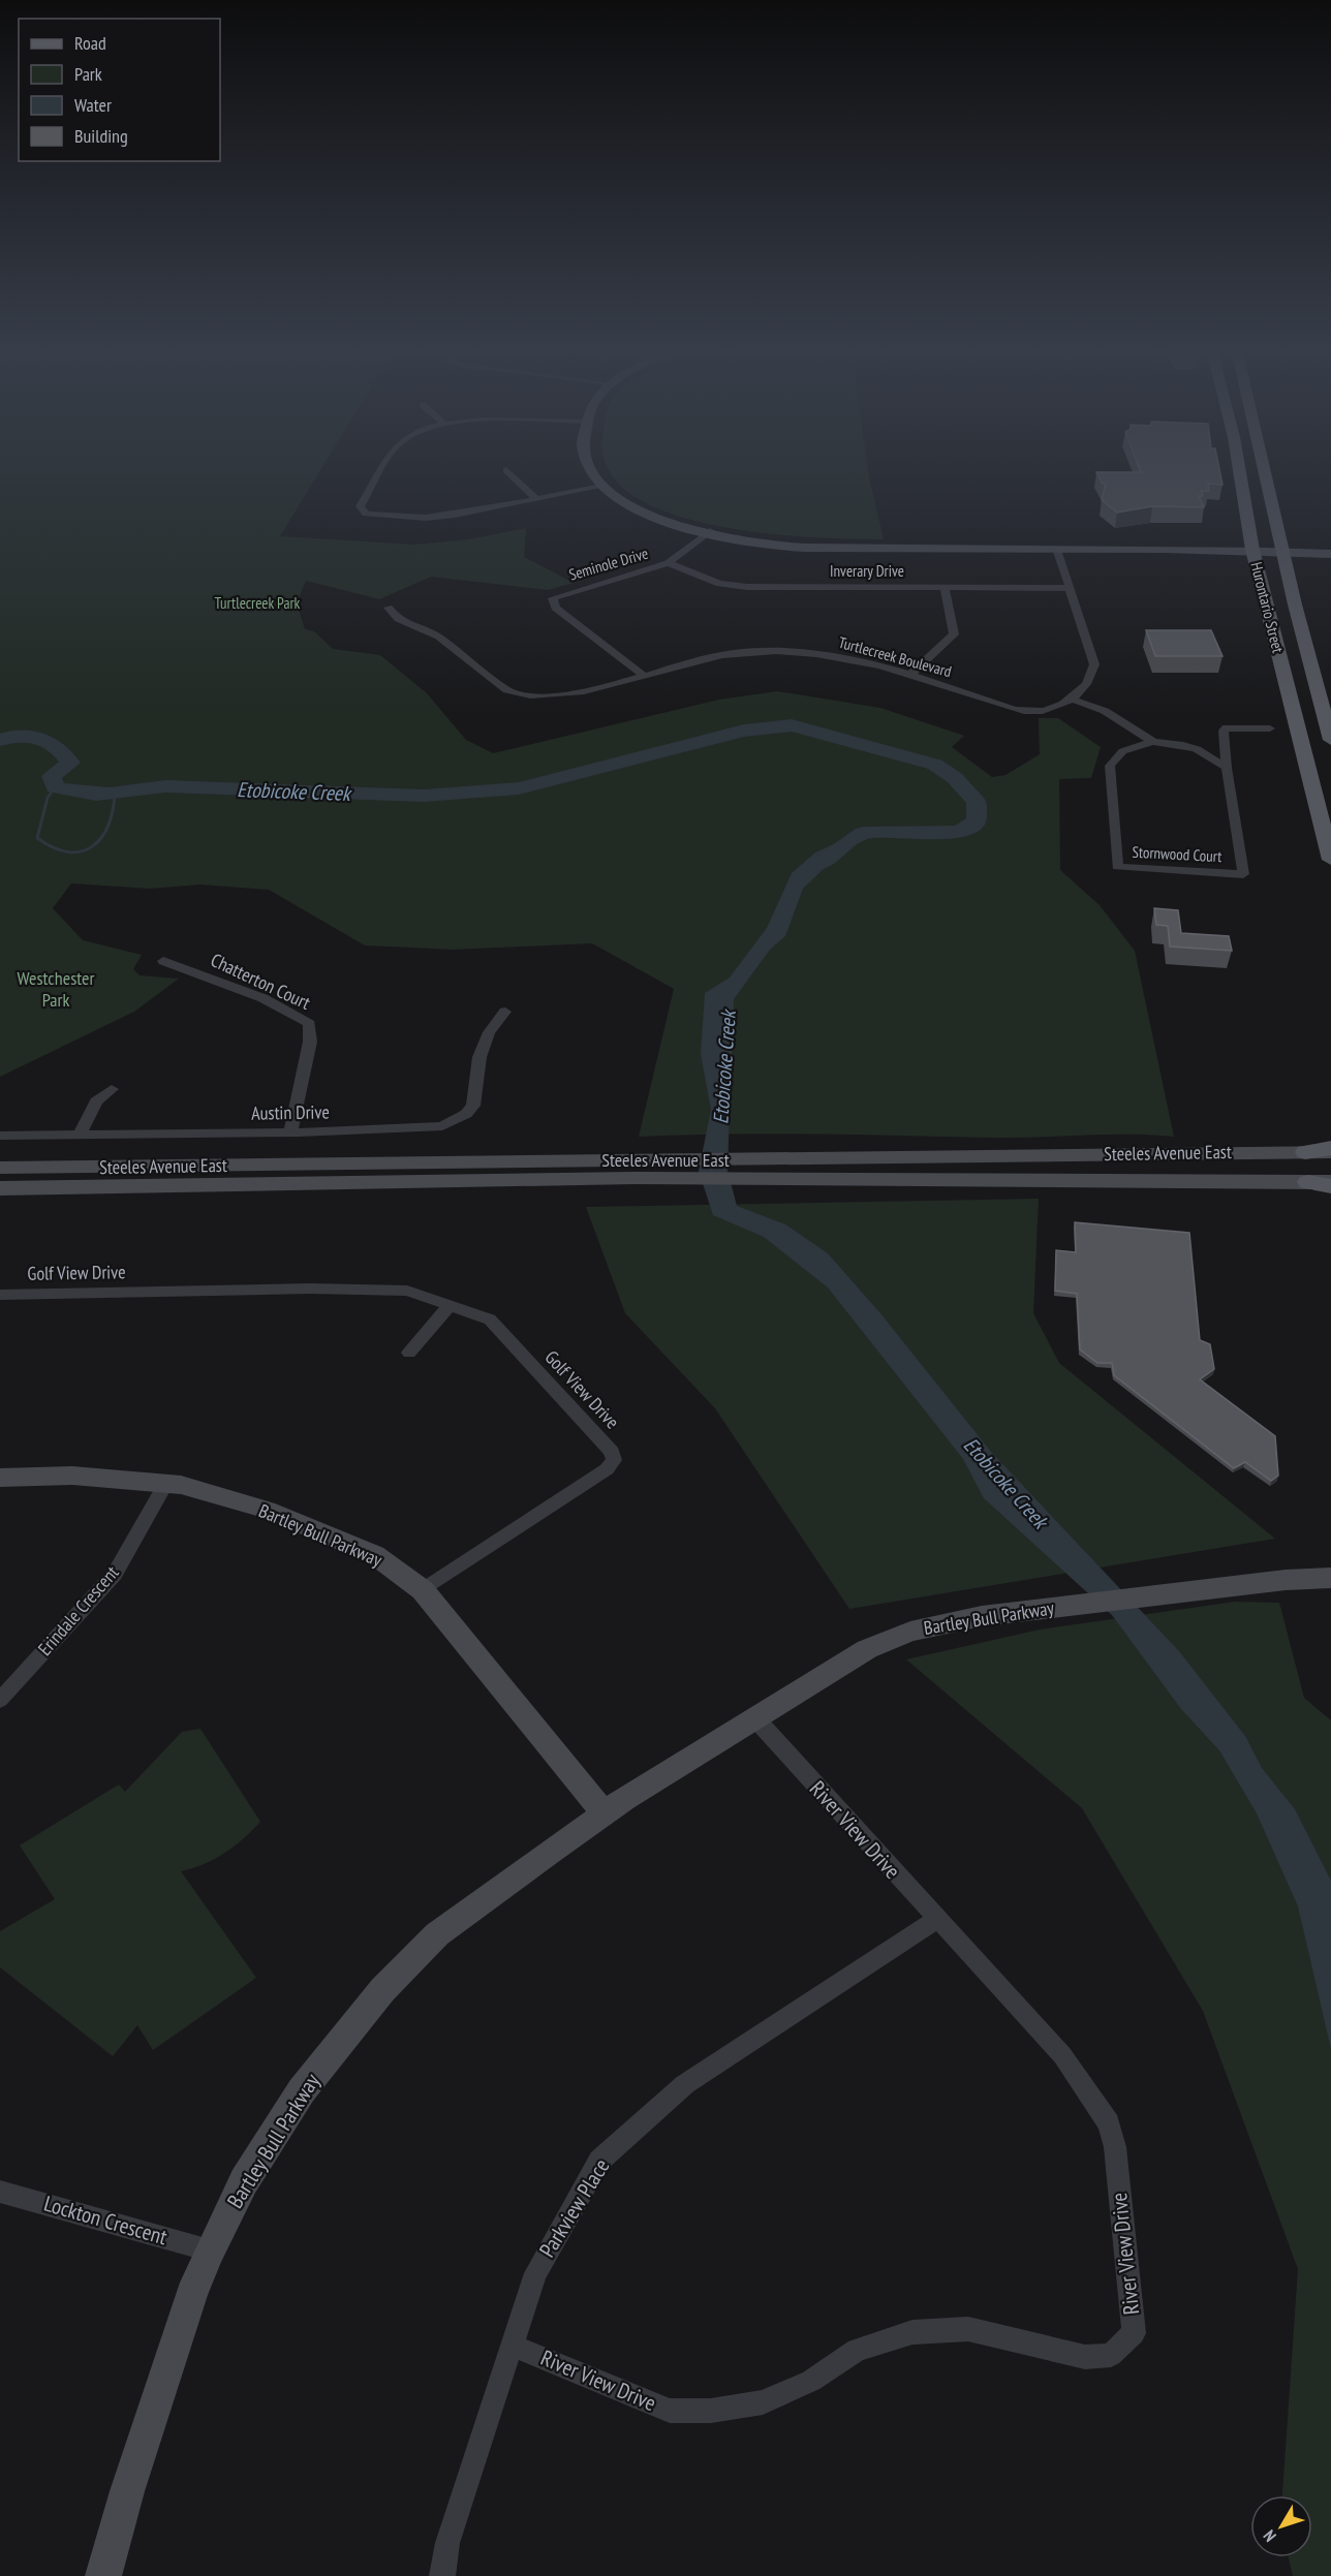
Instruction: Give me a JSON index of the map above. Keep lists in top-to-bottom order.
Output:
{
  "streets": {
    "main road": ["Hurontario Street"],
    "street": [
      "Seminole Drive",
      "Inverary Drive",
      "Turtlecreek Boulevard",
      "Stornwood Court",
      "Chatterton Court",
      "Austin Drive",
      "Steeles Avenue East",
      "Golf View Drive",
      "Bartley Bull Parkway",
      "Erindale Crescent",
      "River View Drive",
      "Parkview Place",
      "Lockton Crescent"
    ]
  },
  "crossings": [
    ["Seminole Drive", "Inverary Drive"],
    ["Seminole Drive", "Turtlecreek Boulevard"],
    ["Turtlecreek Boulevard", "Stornwood Court"],
    ["Chatterton Court", "Austin Drive"],
    ["Golf View Drive", "Bartley Bull Parkway"],
    ["Bartley Bull Parkway", "Erindale Crescent"],
    ["Bartley Bull Parkway", "River View Drive"],
    ["Bartley Bull Parkway", "Lockton Crescent"],
    ["River View Drive", "Parkview Place"]
  ],
  "water": ["Etobicoke Creek"],
  "parks": ["Turtlecreek Park", "Westchester Park"],
  "legend": [
    "Road",
    "Park",
    "Water",
    "Building"
  ],
  "north": "bottom left"
}
